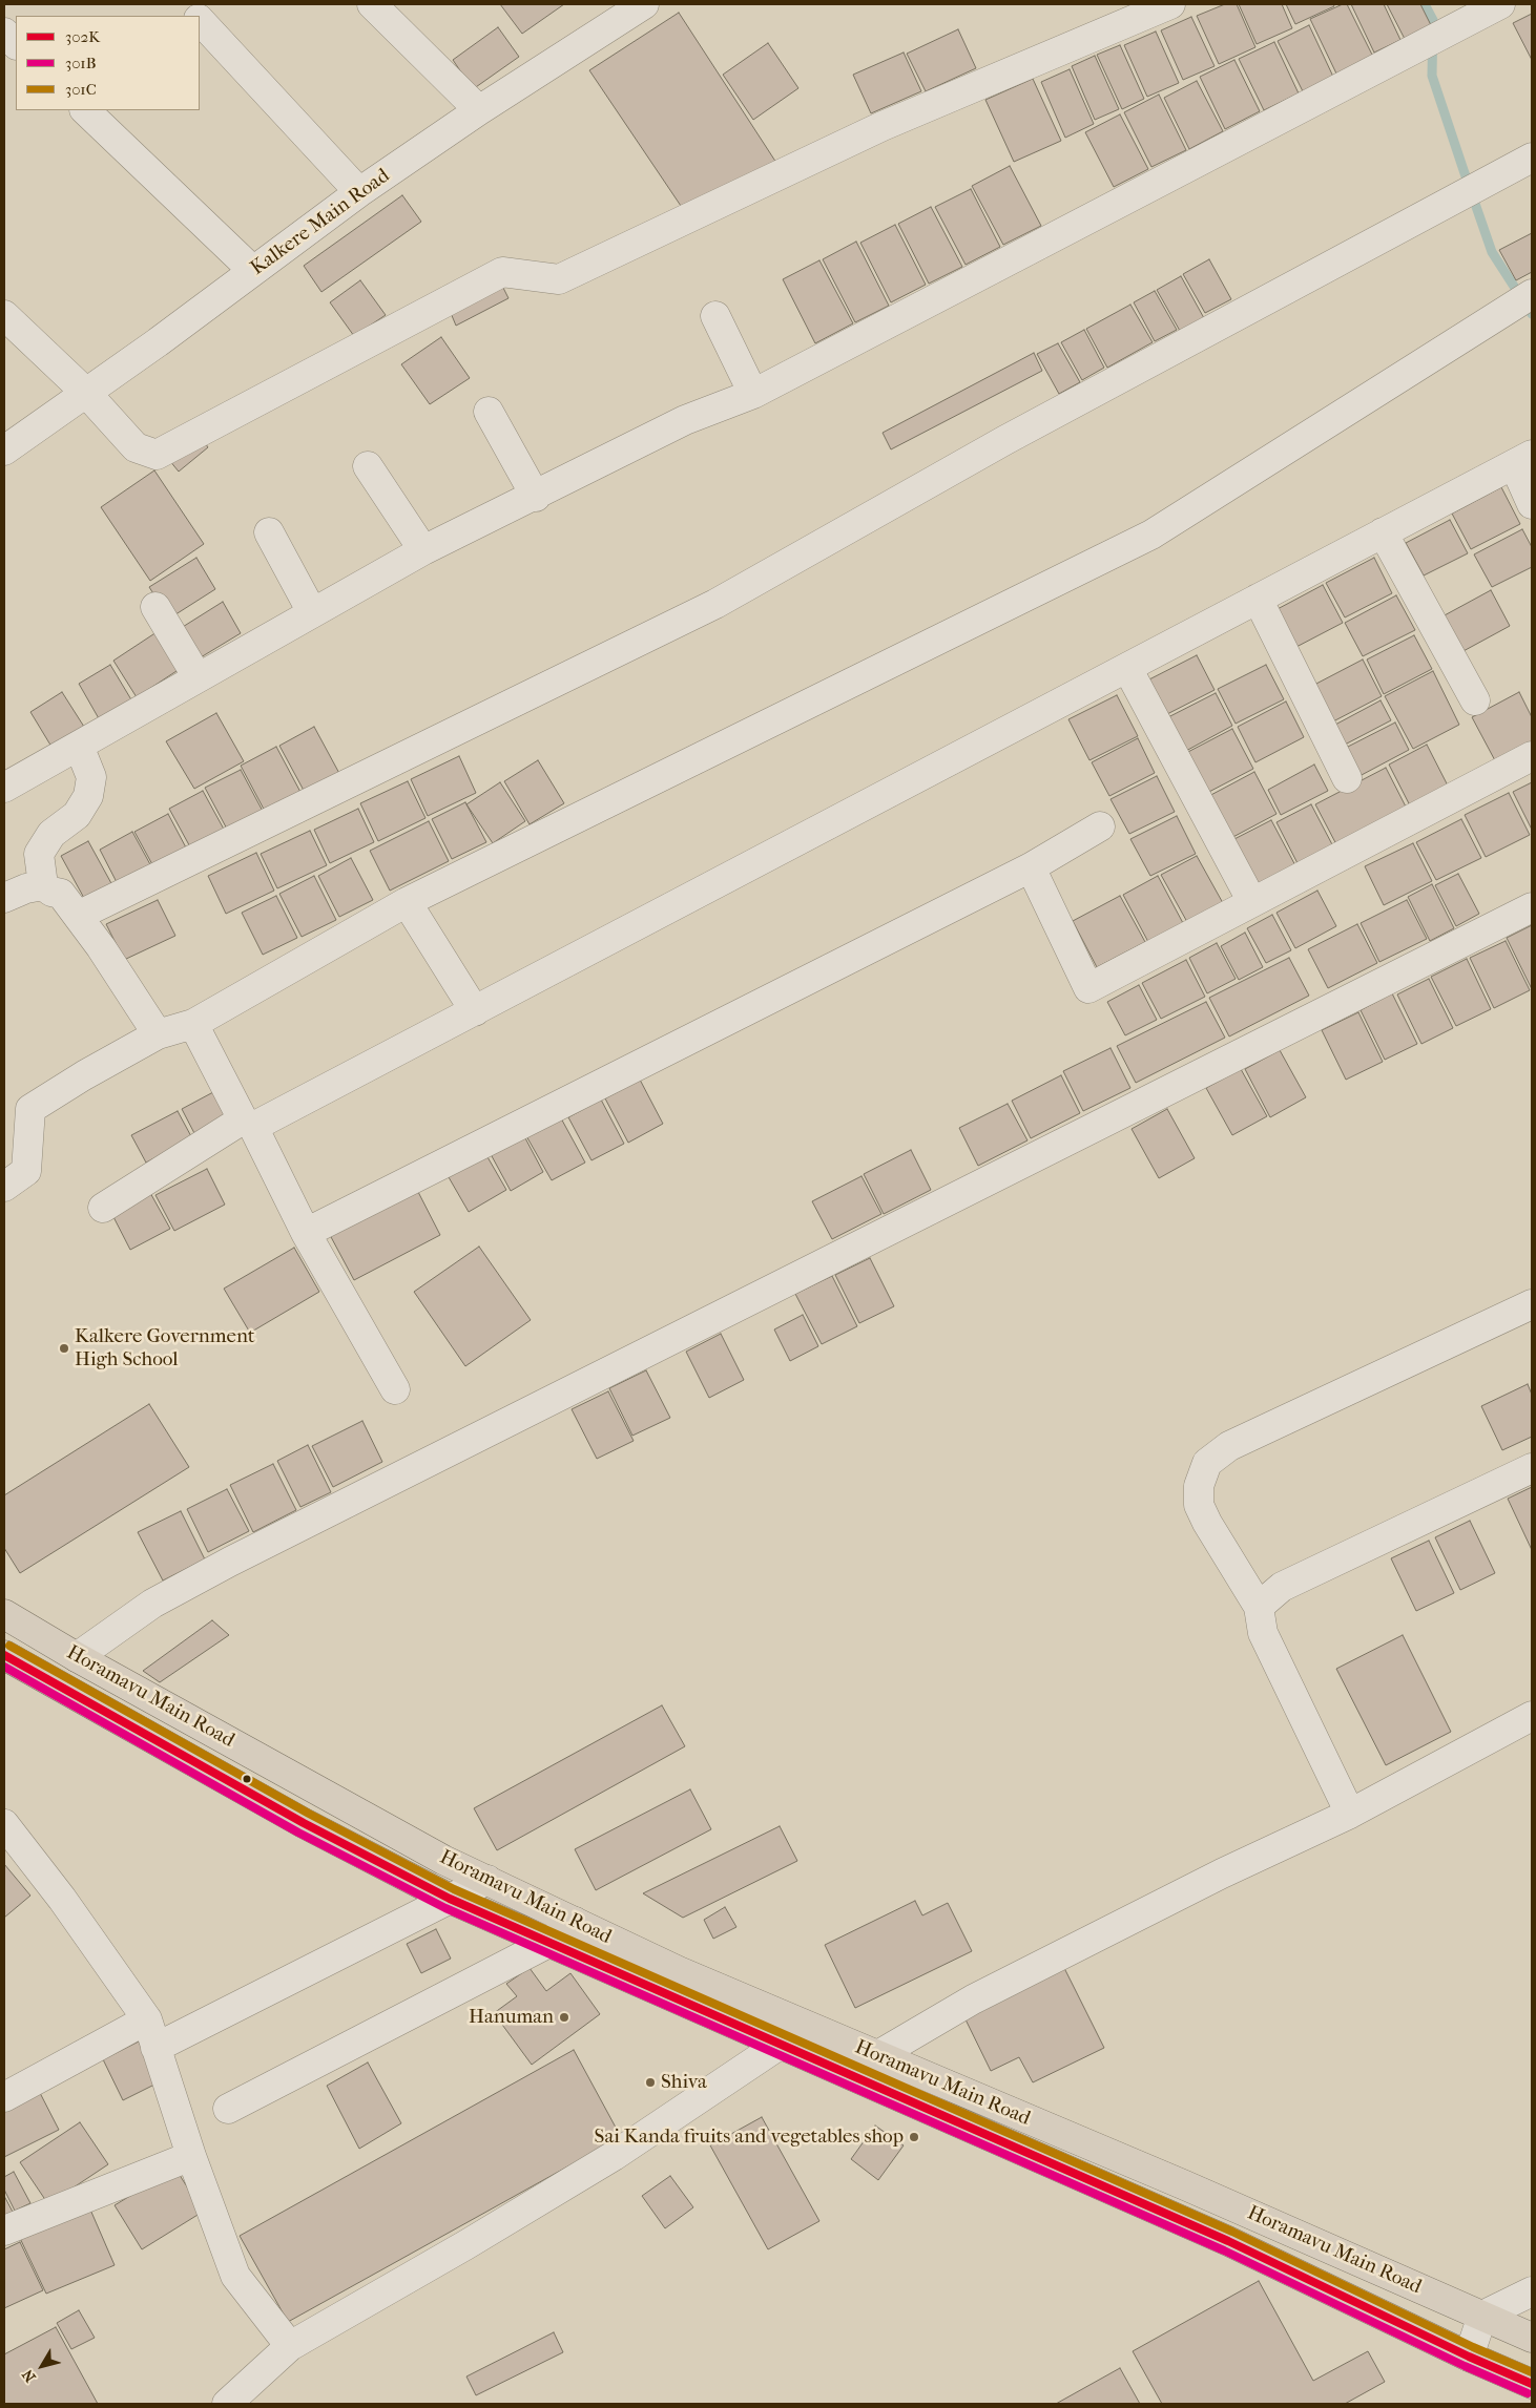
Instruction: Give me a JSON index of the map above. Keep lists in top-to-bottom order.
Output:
{
  "streets": {
    "main road": ["Horamavu Main Road"],
    "street": ["Kalkere Main Road"]
  },
  "places": [
    "Kalkere Government High School",
    "Hanuman",
    "Shiva",
    "Sai Kanda fruits and vegetables shop"
  ],
  "lines": ["transit line 301C", "transit line 302K", "transit line 301B"],
  "legend": ["302K", "301B", "301C"],
  "north": "bottom left"
}
